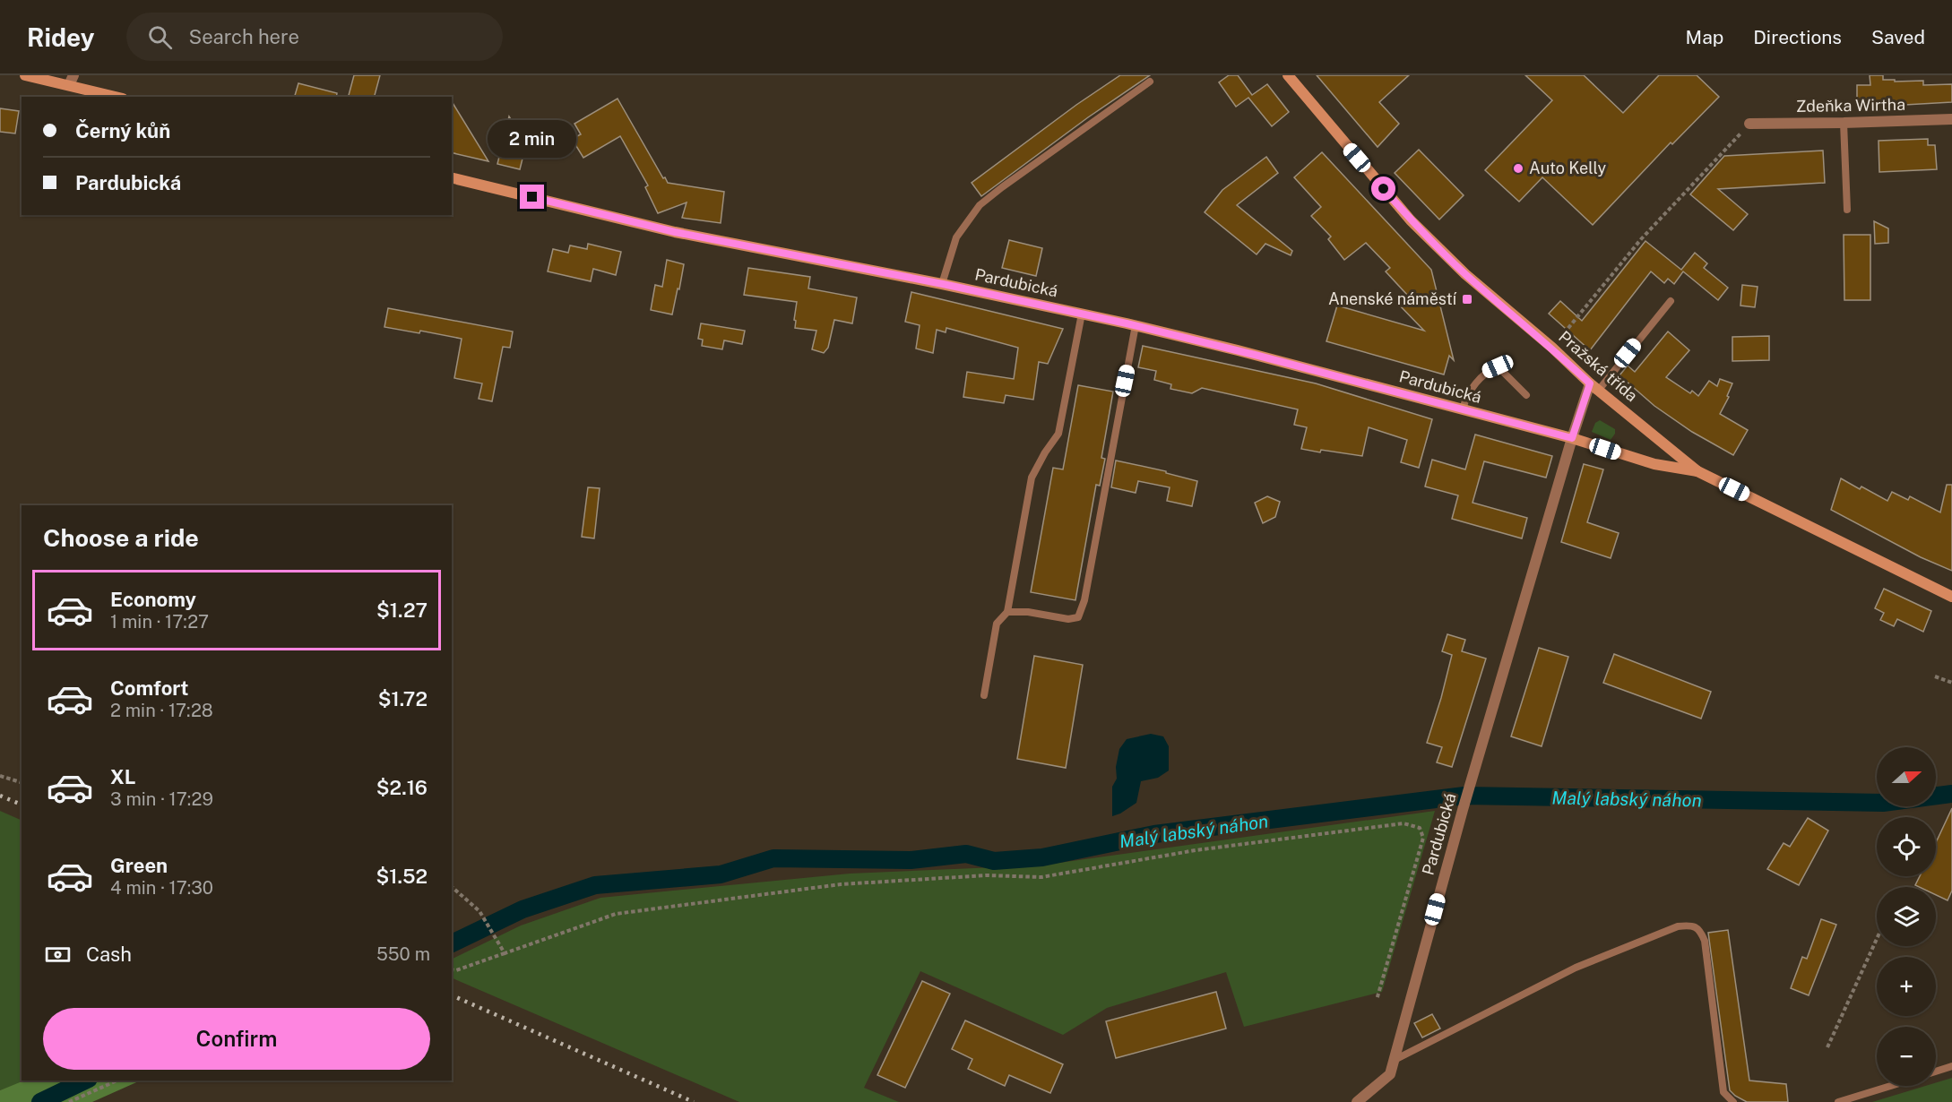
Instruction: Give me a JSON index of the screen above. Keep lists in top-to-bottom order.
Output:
{
  "streets": {
    "street": ["Zdeňka Wirtha", "Pardubická", "Pražská třída"]
  },
  "crossings": [
    ["Pardubická", "Pražská třída"]
  ],
  "water": ["Malý labský náhon"],
  "places": {
    "other": ["Auto Kelly"],
    "transit": ["Anenské náměstí"]
  },
  "north": "right",
  "page": {
    "header": "Ridey",
    "search": "Search here",
    "nav": ["Map", "Directions", "Saved"],
    "banner": ["Černý kůň", "Pardubická"],
    "bubble": "2 min",
    "heading": "Choose a ride",
    "list": [
      {
        "name": "Economy",
        "note": "1 min · 17:27",
        "value": "$1.27"
      },
      {
        "name": "Comfort",
        "note": "2 min · 17:28",
        "value": "$1.72"
      },
      {
        "name": "XL",
        "note": "3 min · 17:29",
        "value": "$2.16"
      },
      {
        "name": "Green",
        "note": "4 min · 17:30",
        "value": "$1.52"
      }
    ],
    "map_buttons": ["+", "−"],
    "pay": ["Cash", "550 m"],
    "buttons": "Confirm"
  }
}
